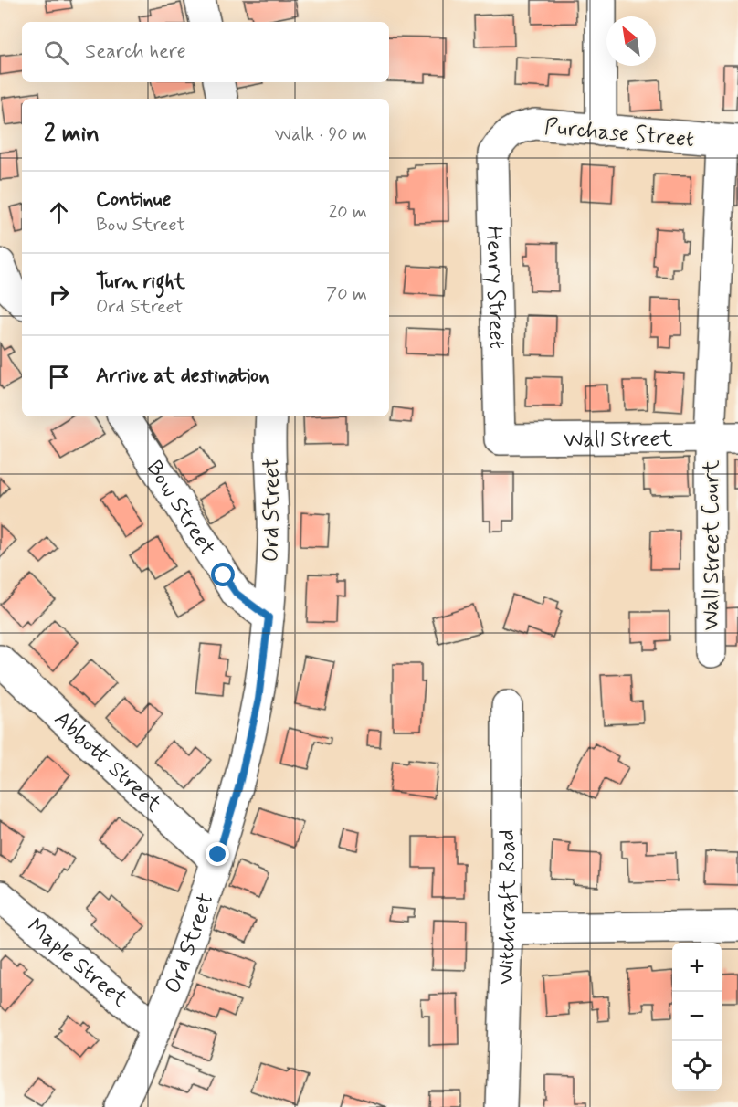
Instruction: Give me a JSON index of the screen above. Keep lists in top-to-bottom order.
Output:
{
  "streets": {
    "street": [
      "Purchase Street",
      "Henry Street",
      "Wall Street",
      "Bow Street",
      "Ord Street",
      "Wall Street Court",
      "Abbott Street",
      "Witchcraft Road",
      "Maple Street"
    ]
  },
  "crossings": [
    ["Purchase Street", "Henry Street"],
    ["Purchase Street", "Wall Street Court"],
    ["Henry Street", "Wall Street"],
    ["Wall Street", "Wall Street Court"],
    ["Bow Street", "Ord Street"],
    ["Ord Street", "Abbott Street"],
    ["Ord Street", "Maple Street"]
  ],
  "north": "top left",
  "page": {
    "search": "Search here",
    "heading": ["2 min", "Walk · 90 m"],
    "list": [
      ["Continue", "Bow Street", "20 m"],
      ["Turn right", "Ord Street", "70 m"],
      "Arrive at destination"
    ],
    "map_buttons": ["+", "−"]
  }
}
